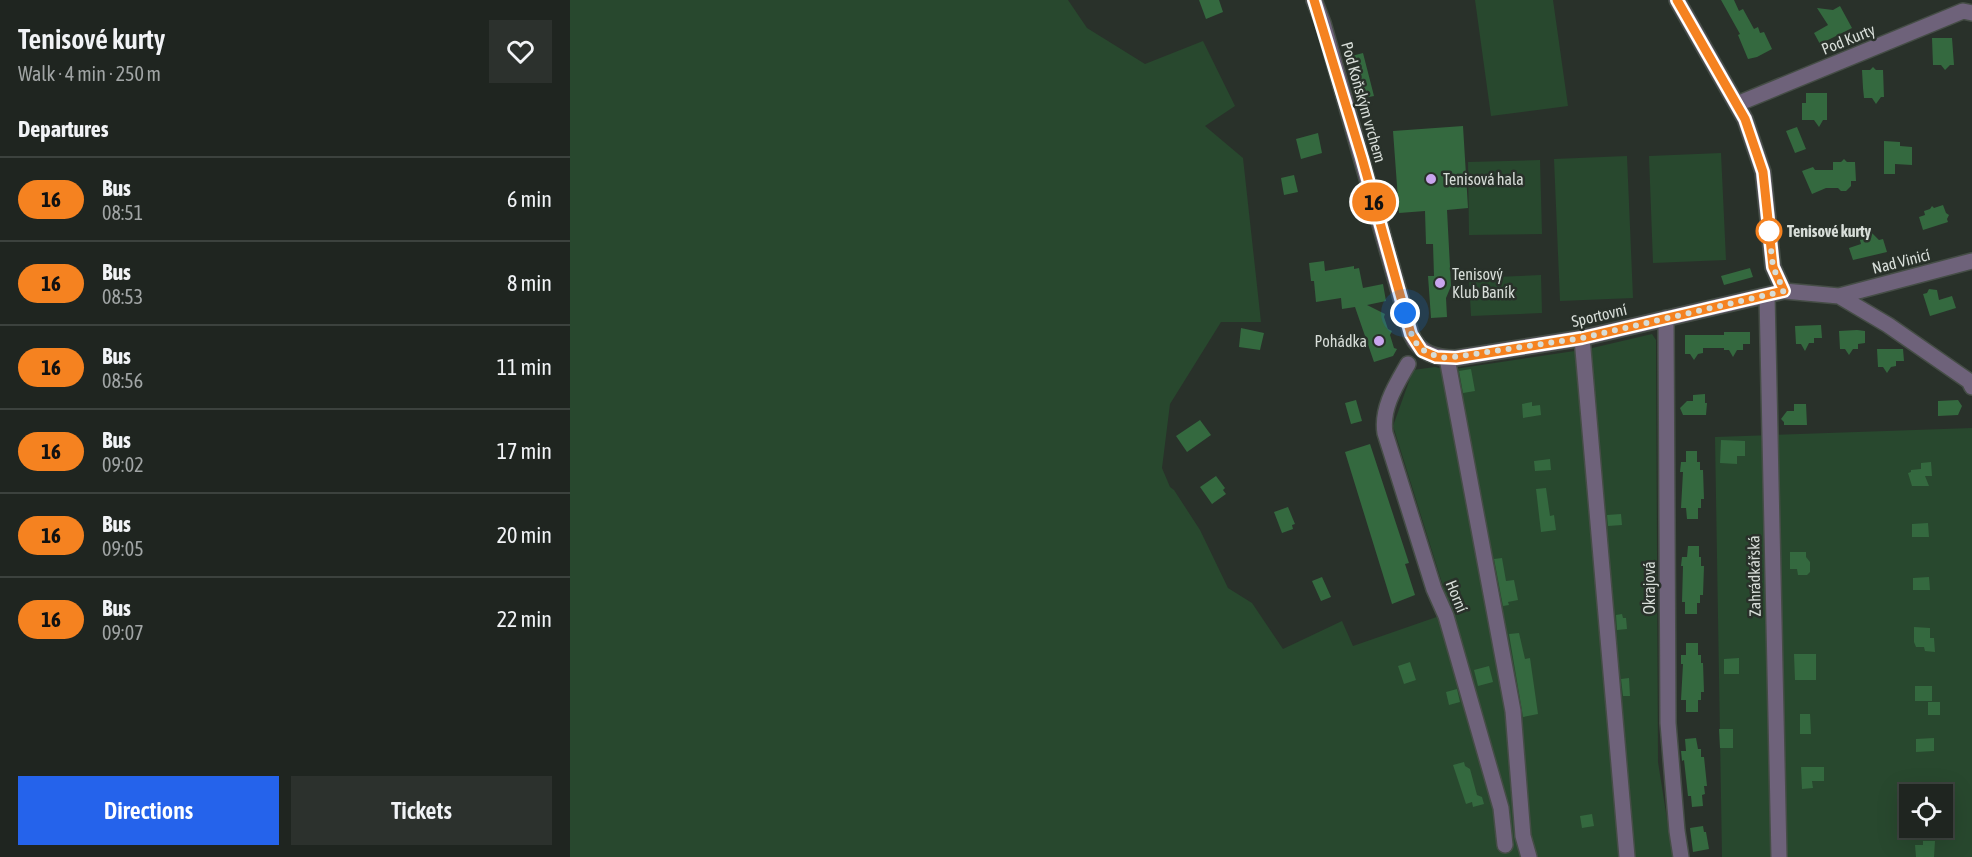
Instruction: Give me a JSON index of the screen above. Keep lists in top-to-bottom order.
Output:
{
  "streets": {
    "street": [
      "Pod Kurty",
      "Pod Koňským vrchem",
      "Nad Vinicí",
      "Sportovní",
      "Zahrádkářská",
      "Okrajová",
      "Horní"
    ]
  },
  "crossings": [
    ["Pod Koňským vrchem", "Sportovní"],
    ["Nad Vinicí", "Sportovní"],
    ["Sportovní", "Zahrádkářská"],
    ["Sportovní", "Okrajová"]
  ],
  "places": [
    "Tenisová hala",
    "Tenisové kurty",
    "Tenisový Klub Baník",
    "Pohádka"
  ],
  "lines": ["bus line 16"],
  "page": {
    "heading": [
      ["Tenisové kurty", "Walk · 4 min · 250 m"],
      "Departures"
    ],
    "on_map": "16",
    "list": [
      {
        "mark": "16",
        "name": "Bus",
        "note": "08:51",
        "value": "6 min"
      },
      {
        "mark": "16",
        "name": "Bus",
        "note": "08:53",
        "value": "8 min"
      },
      {
        "mark": "16",
        "name": "Bus",
        "note": "08:56",
        "value": "11 min"
      },
      {
        "mark": "16",
        "name": "Bus",
        "note": "09:02",
        "value": "17 min"
      },
      {
        "mark": "16",
        "name": "Bus",
        "note": "09:05",
        "value": "20 min"
      },
      {
        "mark": "16",
        "name": "Bus",
        "note": "09:07",
        "value": "22 min"
      }
    ],
    "buttons": ["Directions", "Tickets"]
  }
}
